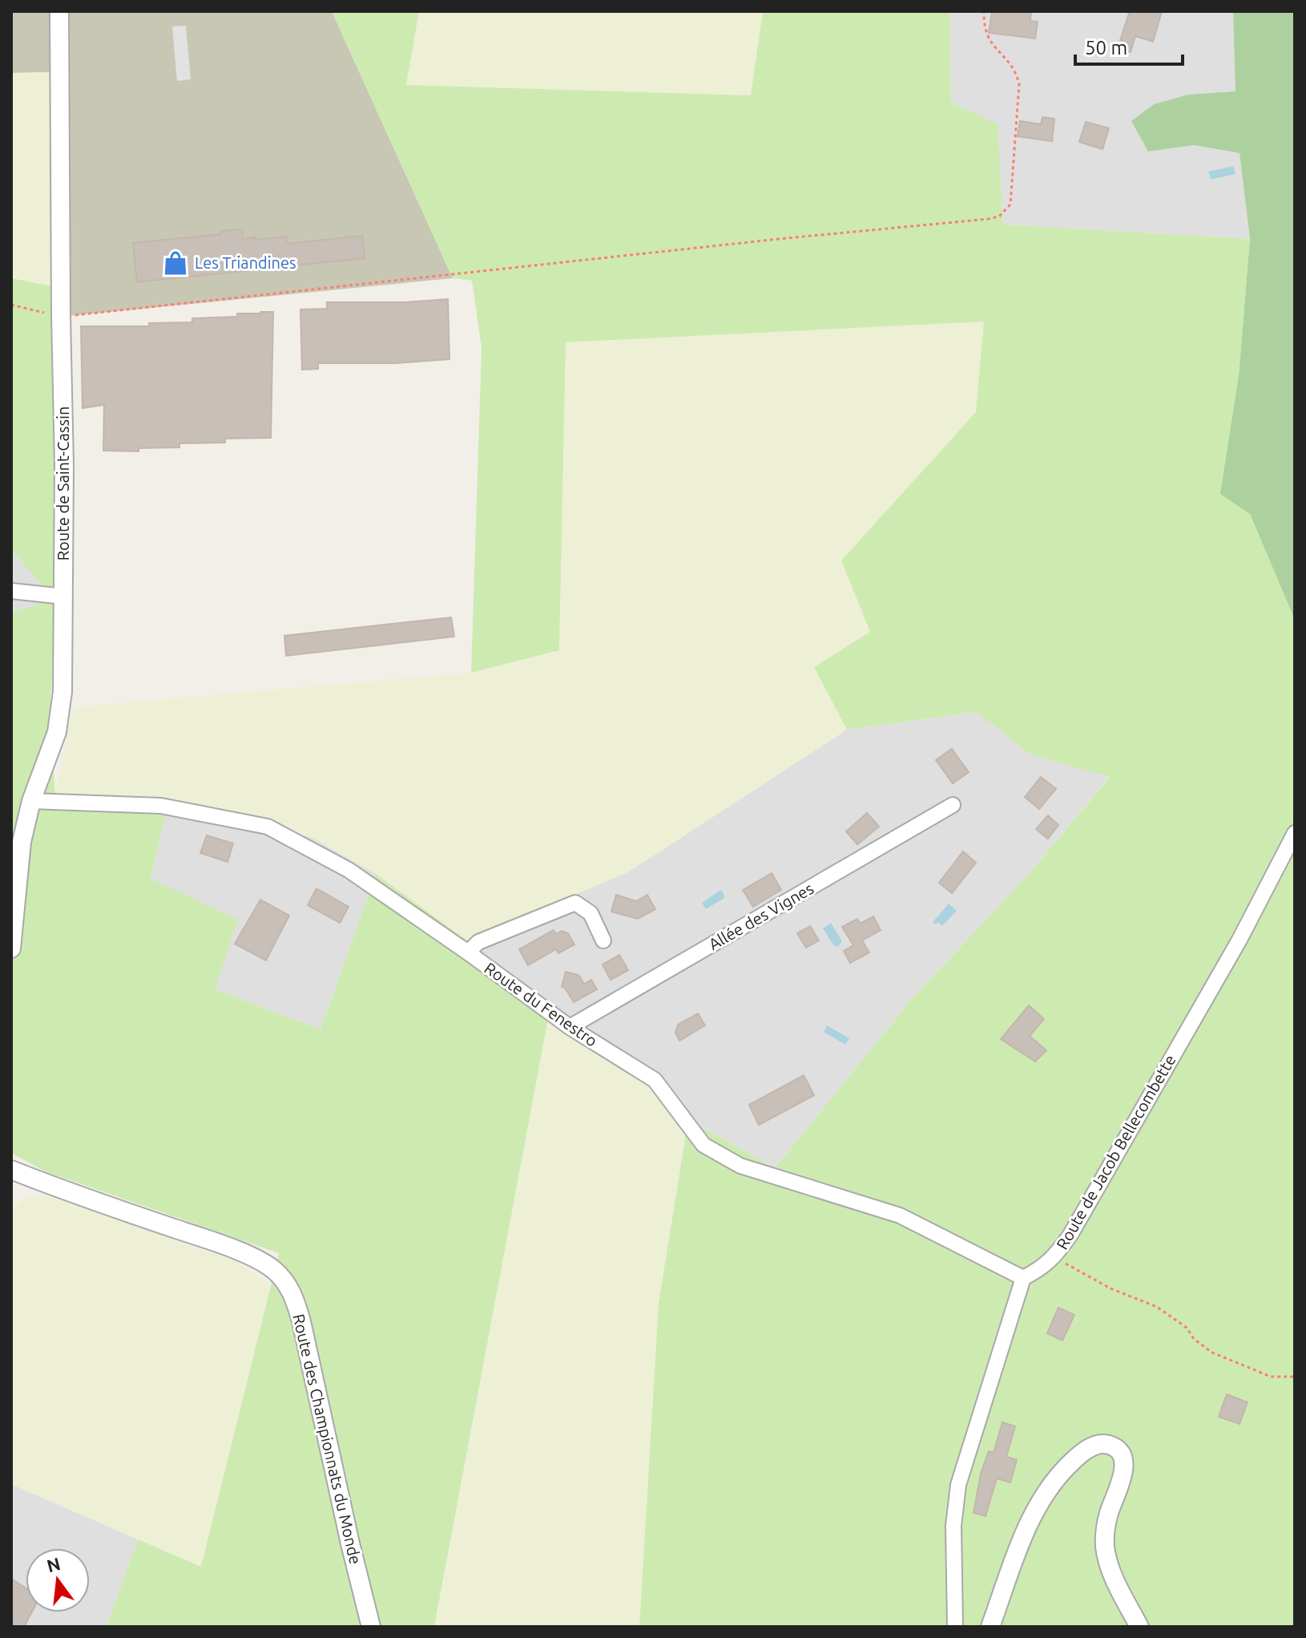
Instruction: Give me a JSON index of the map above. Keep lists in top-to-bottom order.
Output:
{
  "streets": {
    "street": [
      "Route de Saint-Cassin",
      "Allée des Vignes",
      "Route du Fenestro",
      "Route de Jacob Bellecombette",
      "Route des Championnats du Monde"
    ]
  },
  "crossings": [
    ["Route de Saint-Cassin", "Route du Fenestro"],
    ["Allée des Vignes", "Route du Fenestro"],
    ["Route du Fenestro", "Route de Jacob Bellecombette"]
  ],
  "places": {
    "shop": ["Les Triandines"]
  },
  "scale_bar": "50 m",
  "north": "top"
}
